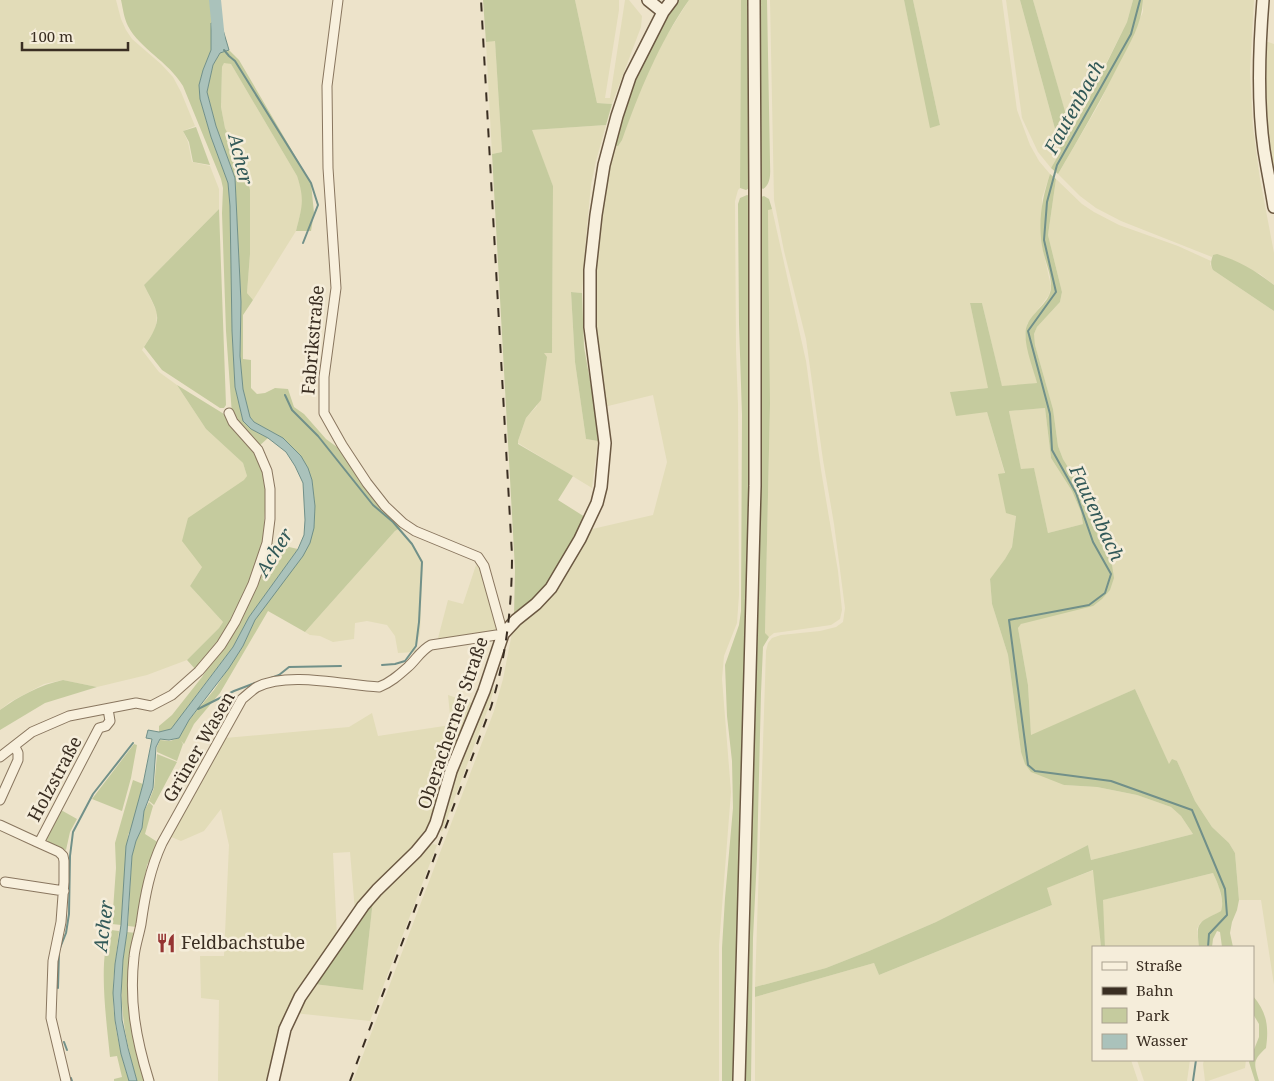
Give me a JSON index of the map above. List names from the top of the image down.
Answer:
{
  "streets": {
    "street": [
      "Fabrikstraße",
      "Oberacherner Straße",
      "Grüner Wasen",
      "Holzstraße"
    ]
  },
  "crossings": [
    ["Fabrikstraße", "Oberacherner Straße"],
    ["Fabrikstraße", "Grüner Wasen"],
    ["Oberacherner Straße", "Grüner Wasen"]
  ],
  "water": ["Fautenbach", "Acher"],
  "places": {
    "restaurant": ["Feldbachstube"]
  },
  "legend": [
    "Straße",
    "Bahn",
    "Park",
    "Wasser"
  ],
  "scale_bar": "100 m"
}
